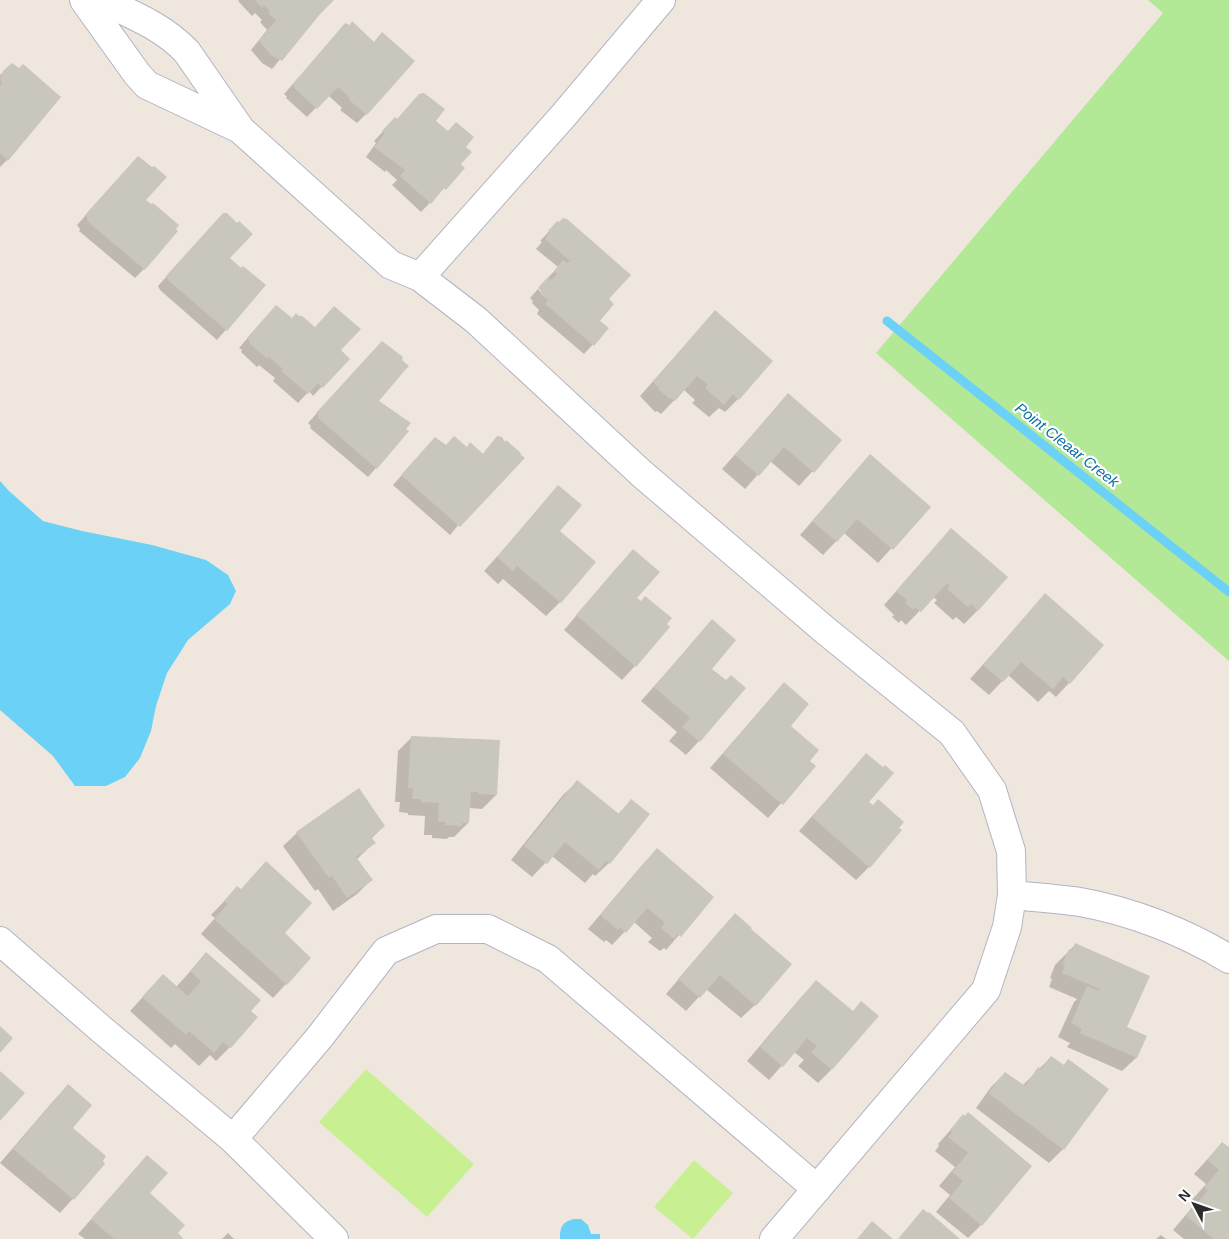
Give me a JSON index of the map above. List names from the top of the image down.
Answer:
{
  "water": ["Point Cleaar Creek"],
  "north": "top left"
}
